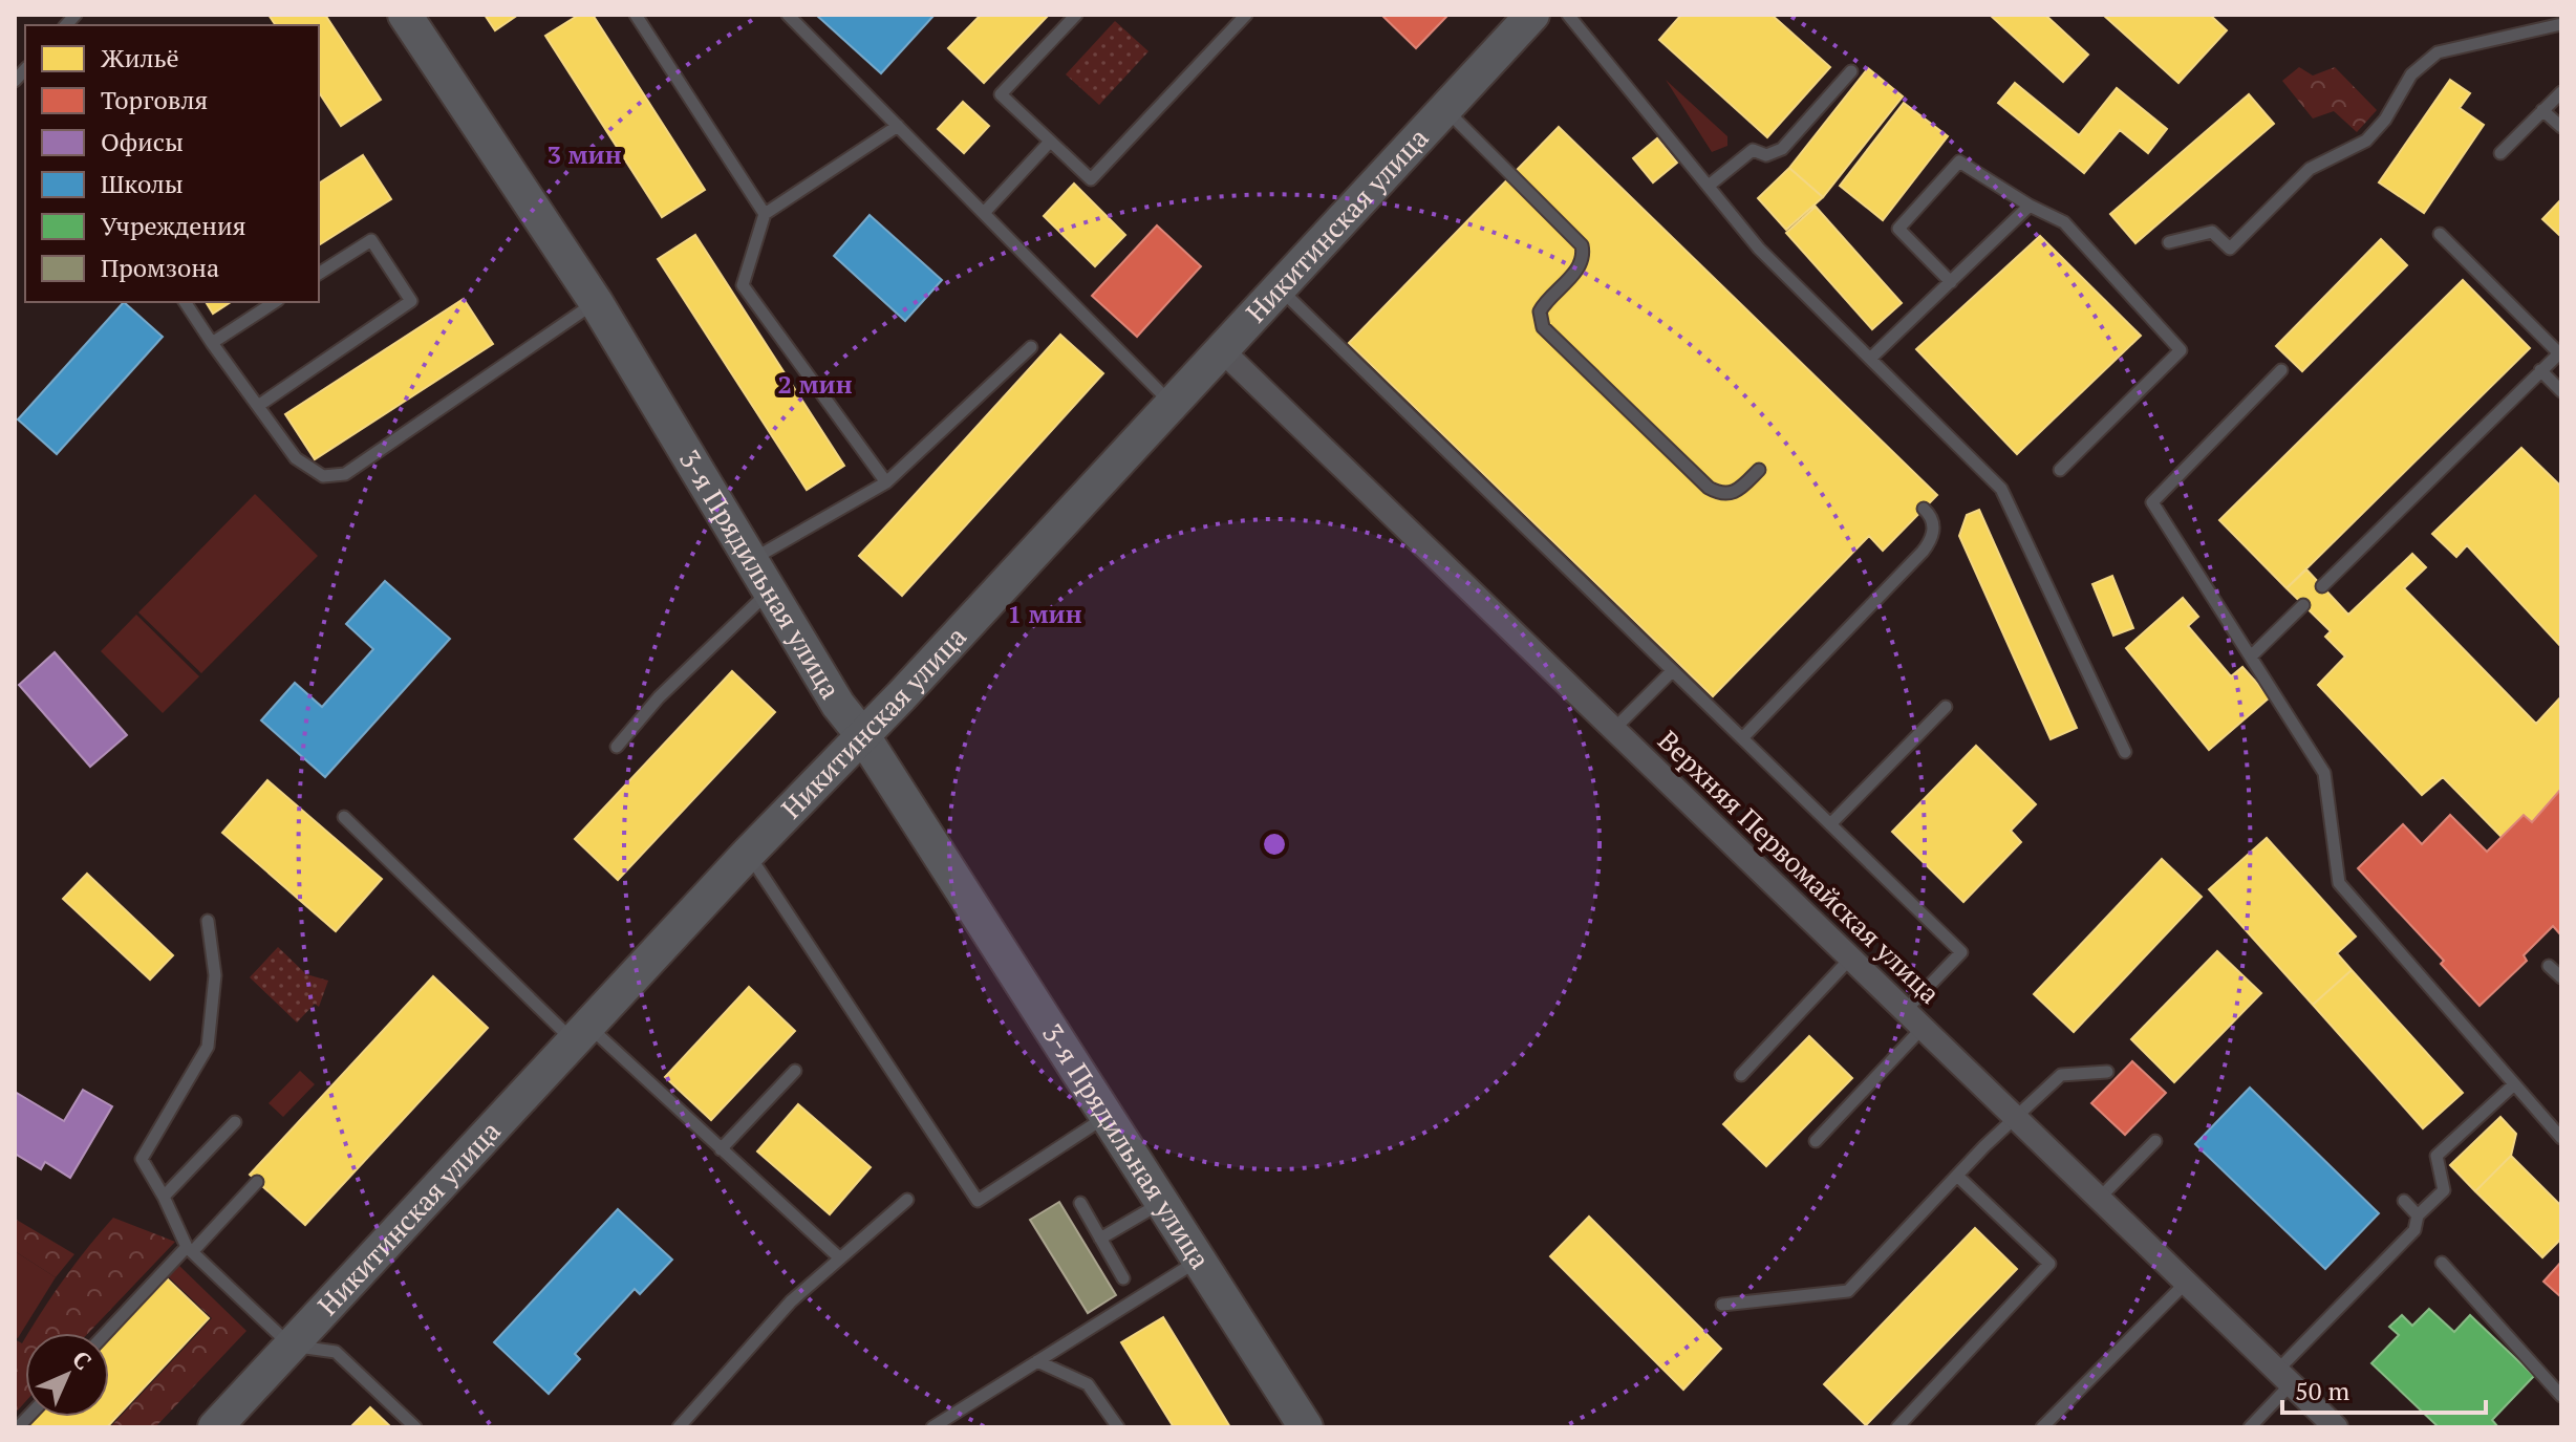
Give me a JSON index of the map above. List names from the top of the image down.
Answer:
{
  "streets": {
    "street": ["Никитинская улица", "3-я Прядильная улица", "Верхняя Первомайская улица"]
  },
  "crossings": [
    ["Никитинская улица", "3-я Прядильная улица"],
    ["Никитинская улица", "Верхняя Первомайская улица"]
  ],
  "legend": [
    "Жильё",
    "Торговля",
    "Офисы",
    "Школы",
    "Учреждения",
    "Промзона"
  ],
  "scale_bar": "50 m",
  "north": "top right",
  "rings": ["3 мин", "2 мин", "1 мин"]
}
